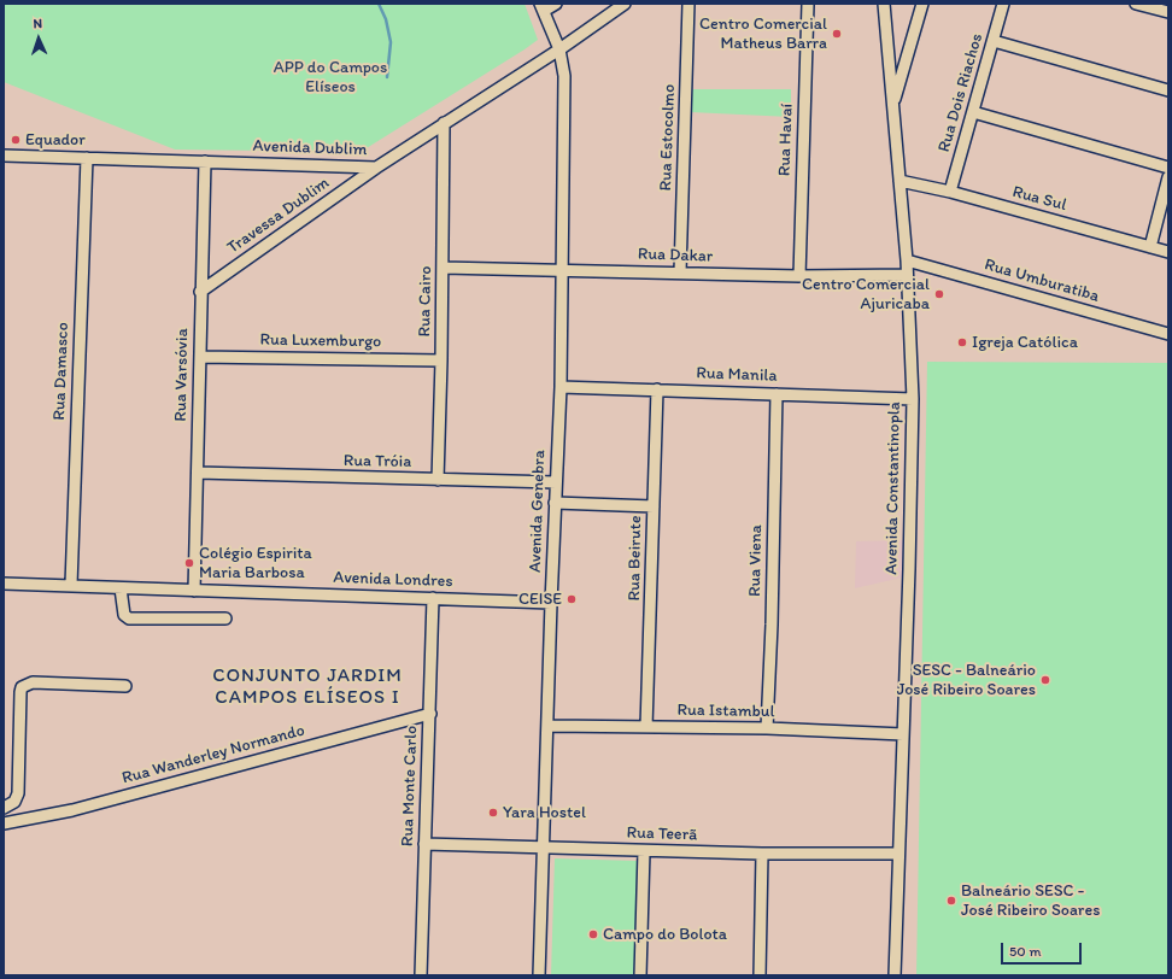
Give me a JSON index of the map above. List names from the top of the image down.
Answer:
{
  "streets": {
    "street": [
      "Rua Dois Riachos",
      "Rua Estocolmo",
      "Rua Havaí",
      "Avenida Dublim",
      "Rua Sul",
      "Travessa Dublim",
      "Rua Dakar",
      "Rua Umburatiba",
      "Rua Cairo",
      "Rua Luxemburgo",
      "Rua Damasco",
      "Rua Varsóvia",
      "Rua Manila",
      "Rua Tróia",
      "Avenida Constantinopla",
      "Avenida Genebra",
      "Rua Beirute",
      "Rua Viena",
      "Avenida Londres",
      "Rua Istambul",
      "Rua Wanderley Normando",
      "Rua Monte Carlo",
      "Rua Teerã"
    ]
  },
  "crossings": [
    ["Rua Dois Riachos", "Rua Sul"],
    ["Rua Estocolmo", "Rua Dakar"],
    ["Rua Havaí", "Rua Dakar"],
    ["Avenida Dublim", "Travessa Dublim"],
    ["Avenida Dublim", "Rua Cairo"],
    ["Avenida Dublim", "Rua Damasco"],
    ["Avenida Dublim", "Rua Varsóvia"],
    ["Avenida Dublim", "Avenida Genebra"],
    ["Rua Sul", "Avenida Constantinopla"],
    ["Travessa Dublim", "Rua Varsóvia"],
    ["Rua Dakar", "Rua Cairo"],
    ["Rua Dakar", "Avenida Constantinopla"],
    ["Rua Dakar", "Avenida Genebra"],
    ["Rua Umburatiba", "Avenida Constantinopla"],
    ["Rua Cairo", "Rua Luxemburgo"],
    ["Rua Cairo", "Rua Tróia"],
    ["Rua Luxemburgo", "Rua Varsóvia"],
    ["Rua Damasco", "Avenida Londres"],
    ["Rua Varsóvia", "Rua Tróia"],
    ["Rua Varsóvia", "Avenida Londres"],
    ["Rua Manila", "Avenida Constantinopla"],
    ["Rua Manila", "Avenida Genebra"],
    ["Rua Manila", "Rua Beirute"],
    ["Rua Manila", "Rua Viena"],
    ["Rua Tróia", "Avenida Genebra"],
    ["Avenida Constantinopla", "Rua Istambul"],
    ["Avenida Constantinopla", "Rua Teerã"],
    ["Avenida Genebra", "Avenida Londres"],
    ["Avenida Genebra", "Rua Istambul"],
    ["Avenida Genebra", "Rua Teerã"],
    ["Rua Beirute", "Rua Istambul"],
    ["Rua Viena", "Rua Istambul"],
    ["Avenida Londres", "Rua Monte Carlo"],
    ["Rua Wanderley Normando", "Rua Monte Carlo"],
    ["Rua Monte Carlo", "Rua Teerã"]
  ],
  "districts": ["CONJUNTO JARDIM CAMPOS ELÍSEOS I"],
  "parks": ["APP do Campos Elíseos"],
  "places": [
    "Centro Comercial Matheus Barra",
    "Equador",
    "Centro Comercial Ajuricaba",
    "Igreja Católica",
    "Colégio Espirita Maria Barbosa",
    "CEISE",
    "SESC - Balneário José Ribeiro Soares",
    "Yara Hostel",
    "Balneário SESC - José Ribeiro Soares",
    "Campo do Bolota"
  ],
  "scale_bar": "50 m",
  "north": "top"
}
